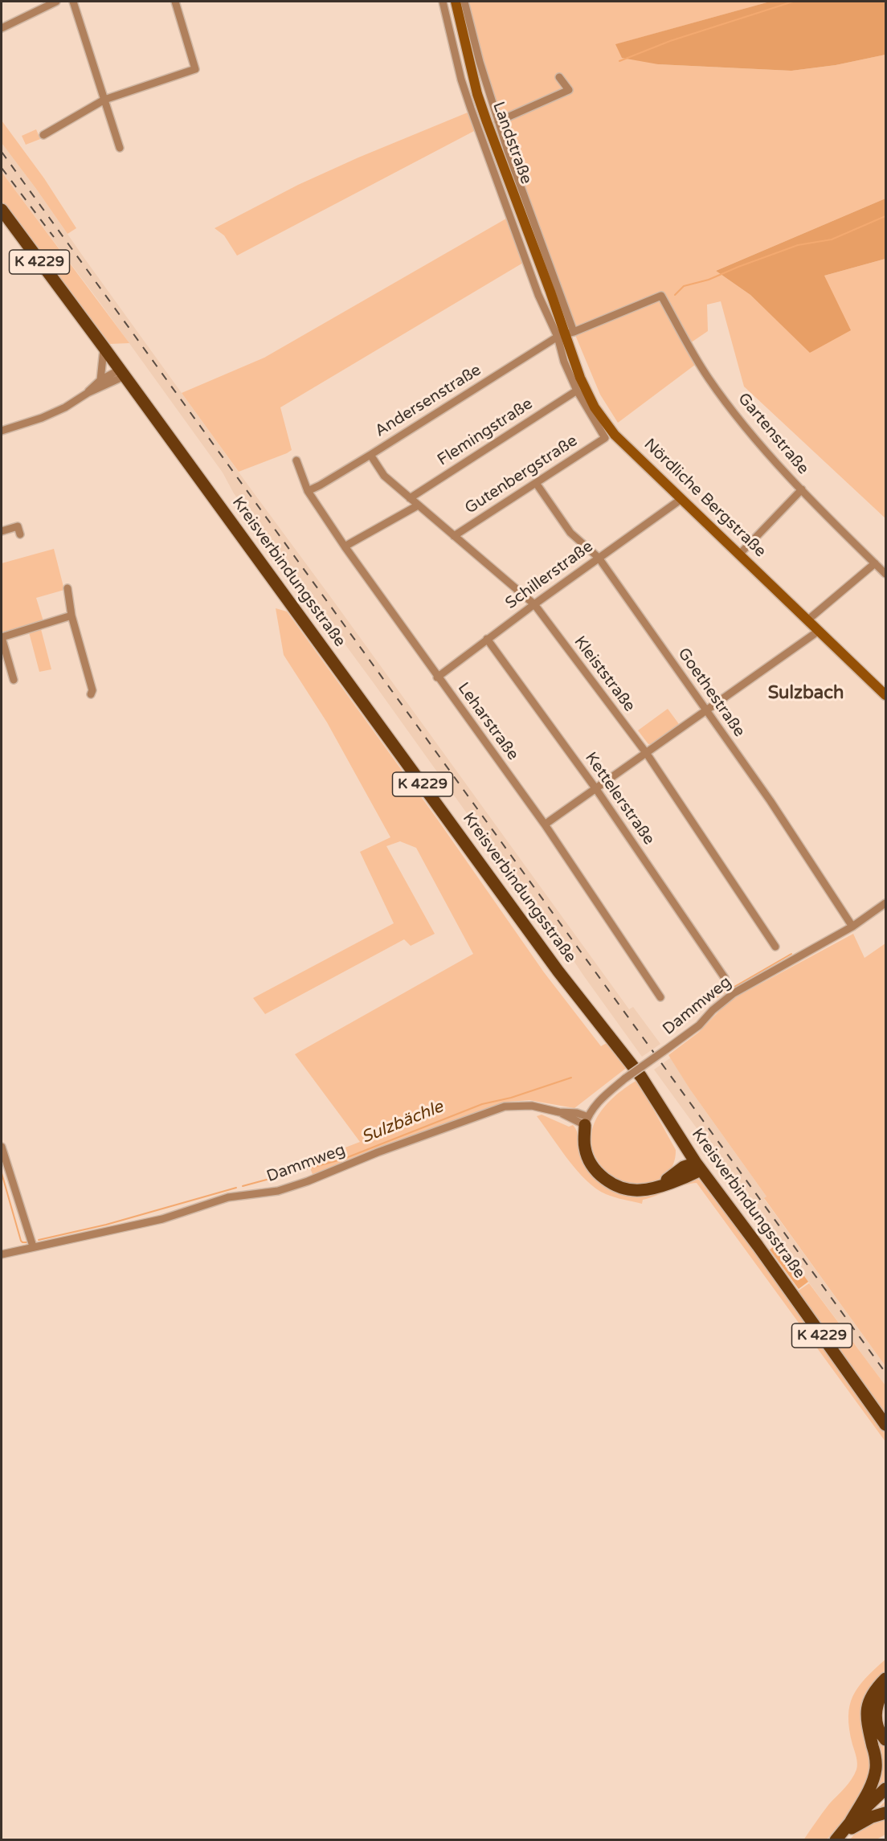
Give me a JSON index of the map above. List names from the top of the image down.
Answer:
{
  "streets": {
    "main road": [
      "Landstraße",
      "K 4229",
      "Nördliche Bergstraße",
      "Kreisverbindungsstraße"
    ],
    "street": [
      "Andersenstraße",
      "Flemingstraße",
      "Gartenstraße",
      "Gutenbergstraße",
      "Schillerstraße",
      "Kleiststraße",
      "Goethestraße",
      "Leharstraße",
      "Kettelerstraße",
      "Dammweg"
    ]
  },
  "crossings": [
    ["Landstraße", "Nördliche Bergstraße"],
    ["Andersenstraße", "Gartenstraße"],
    ["Andersenstraße", "Nördliche Bergstraße"],
    ["Andersenstraße", "Kleiststraße"],
    ["Andersenstraße", "Leharstraße"],
    ["Flemingstraße", "Gutenbergstraße"],
    ["Flemingstraße", "Kleiststraße"],
    ["Gutenbergstraße", "Kleiststraße"],
    ["Gutenbergstraße", "Goethestraße"],
    ["Nördliche Bergstraße", "Schillerstraße"],
    ["Schillerstraße", "Kleiststraße"],
    ["Schillerstraße", "Goethestraße"],
    ["Schillerstraße", "Leharstraße"],
    ["Schillerstraße", "Kettelerstraße"],
    ["Goethestraße", "Dammweg"]
  ],
  "districts": ["Sulzbach"],
  "water": ["Sulzbächle"]
}
